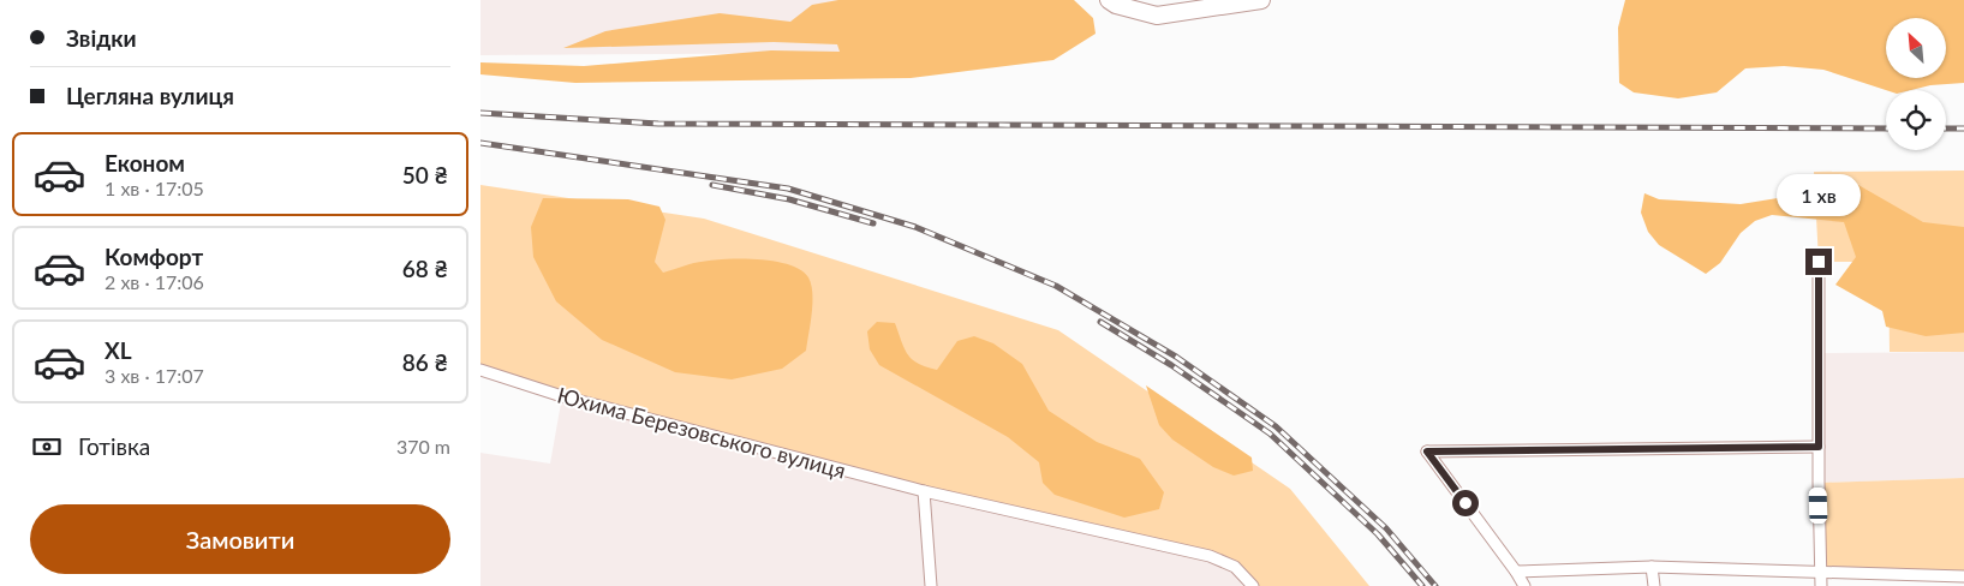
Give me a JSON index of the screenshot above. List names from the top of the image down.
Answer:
{
  "streets": {
    "street": ["Юхима Березовського вулиця"]
  },
  "north": "top left",
  "page": {
    "banner": ["Звідки", "Цегляна вулиця"],
    "list": [
      {
        "name": "Економ",
        "note": "1 хв · 17:05",
        "value": "50 ₴"
      },
      {
        "name": "Комфорт",
        "note": "2 хв · 17:06",
        "value": "68 ₴"
      },
      {
        "name": "XL",
        "note": "3 хв · 17:07",
        "value": "86 ₴"
      }
    ],
    "bubble": "1 хв",
    "pay": ["Готівка", "370 m"],
    "buttons": "Замовити"
  }
}
